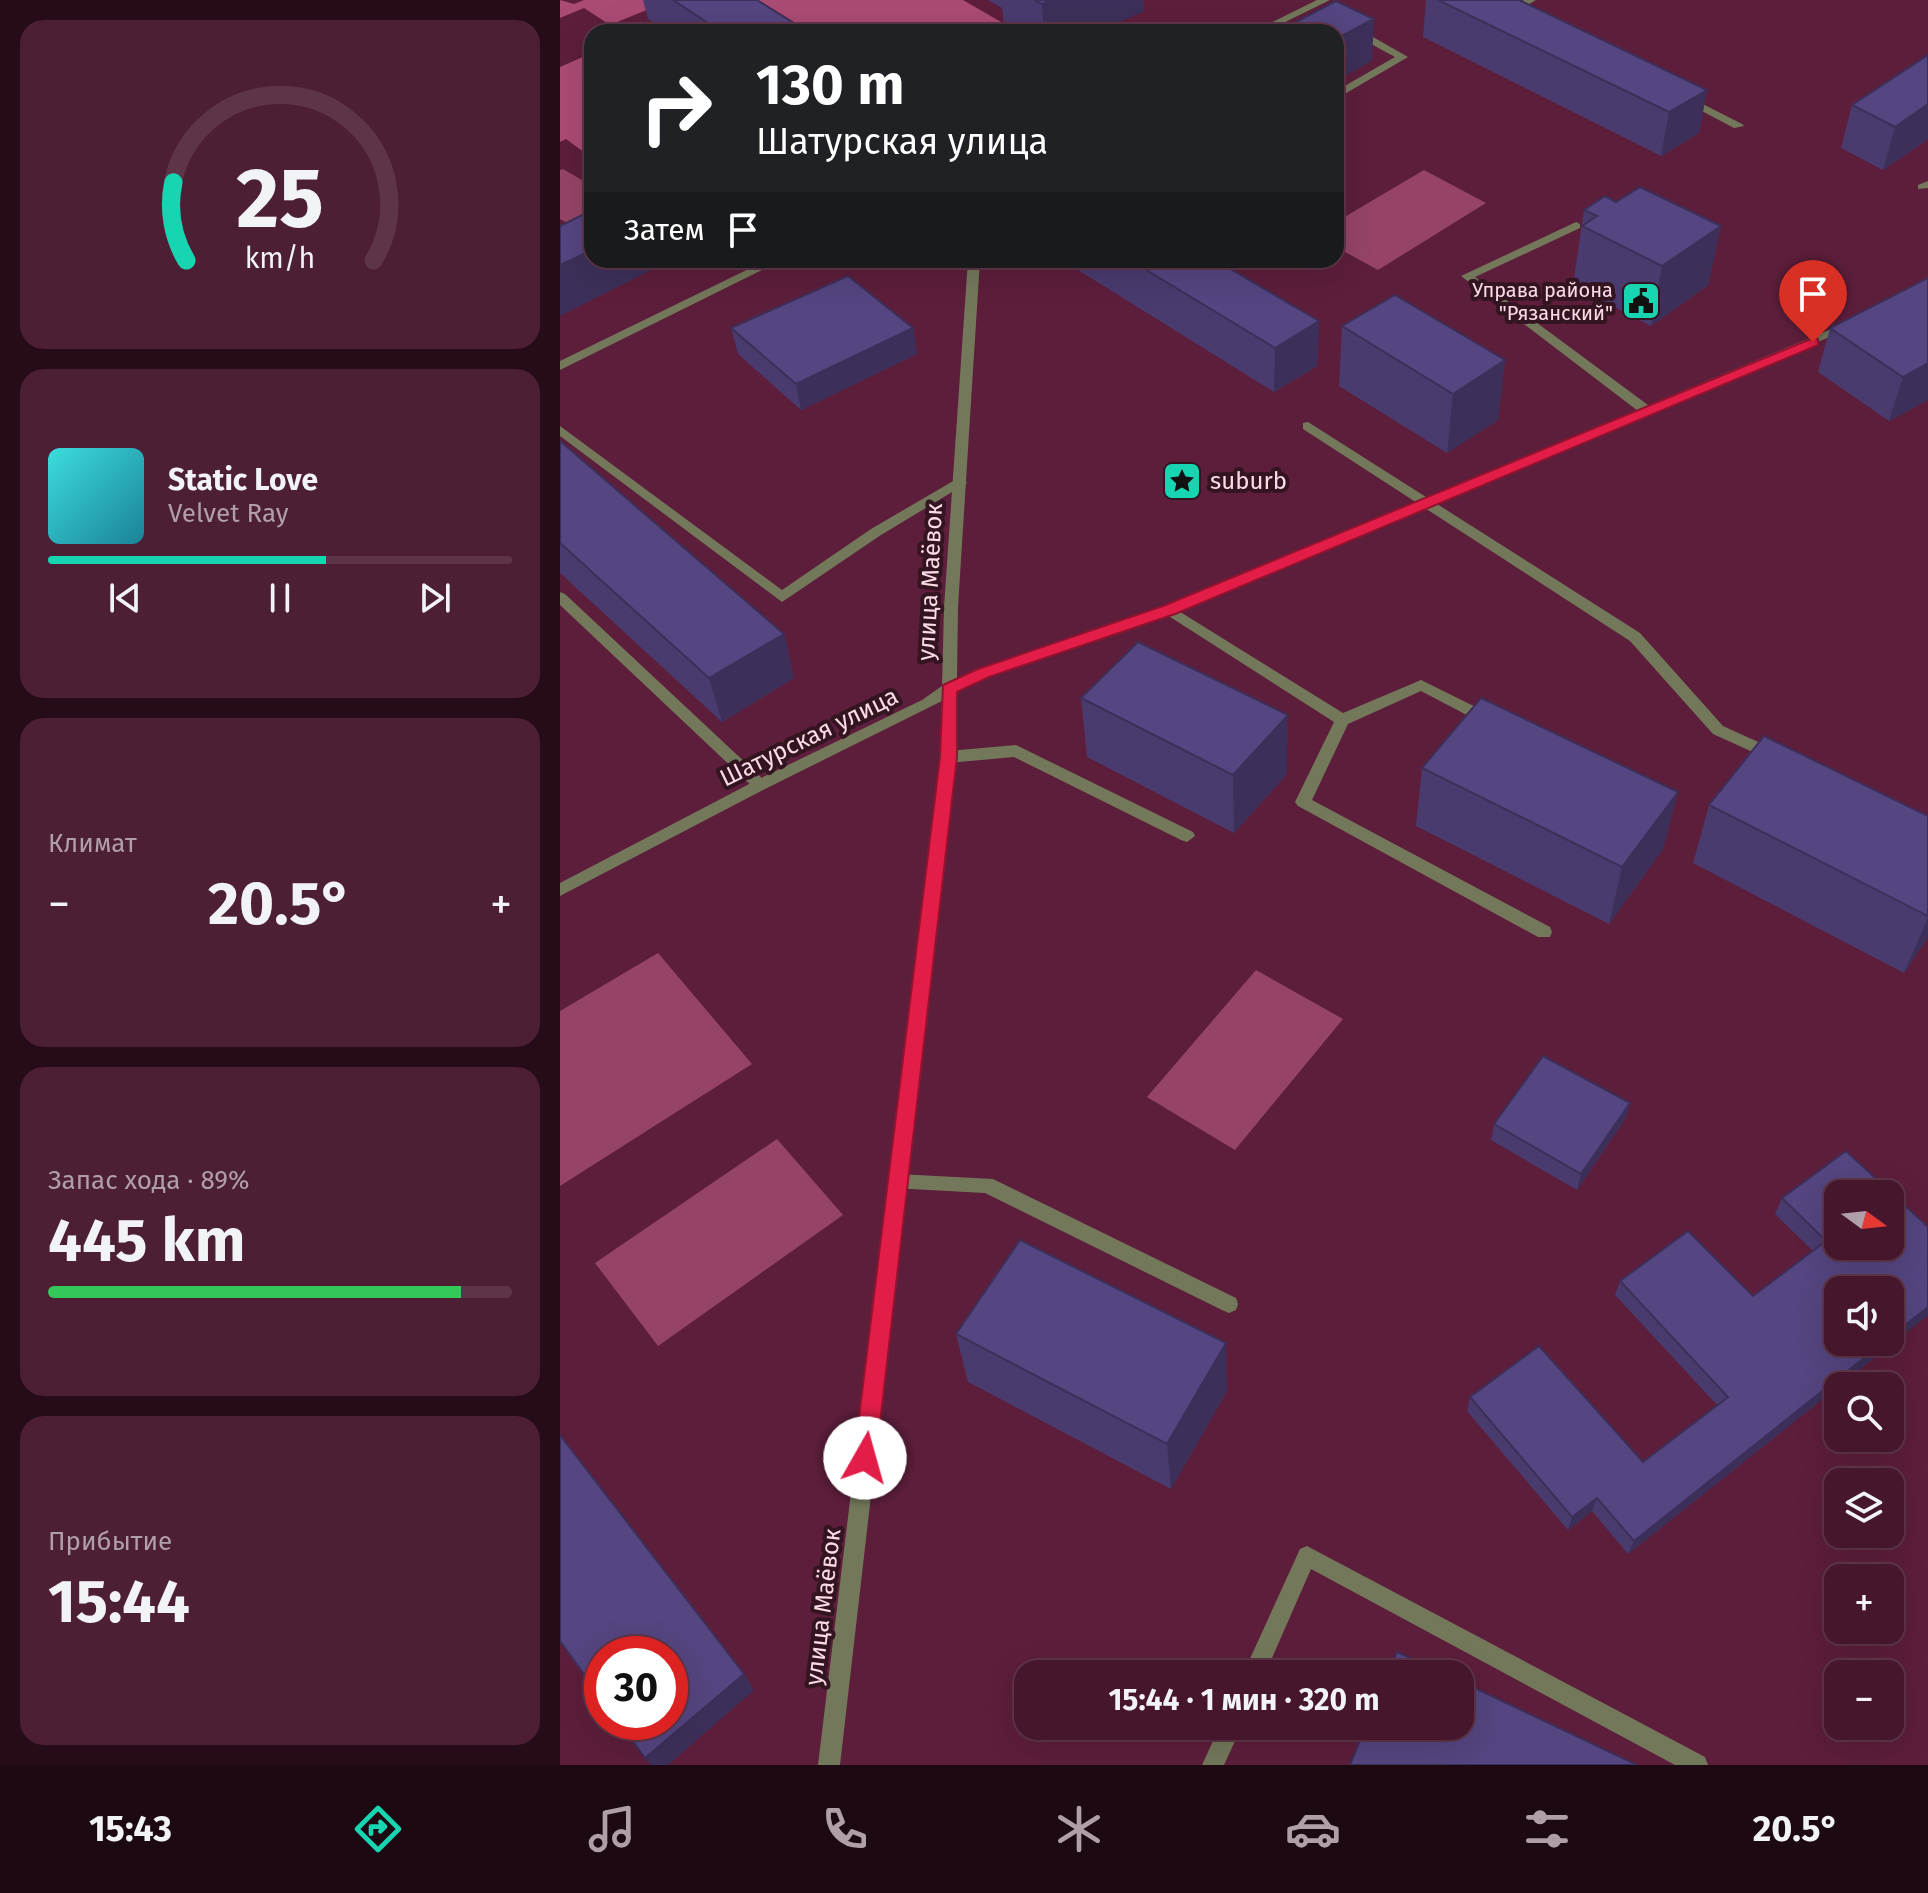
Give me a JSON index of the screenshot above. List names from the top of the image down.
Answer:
{
  "streets": {
    "street": ["улица Маёвок", "Шатурская улица"]
  },
  "crossings": [
    ["улица Маёвок", "Шатурская улица"]
  ],
  "places": {
    "public building": ["Управа района \"Рязанский\""],
    "place": ["suburb"]
  },
  "north": "right",
  "page": {
    "turn": ["130 m", "Шатурская улица"],
    "then": "Затем",
    "song": ["Static Love", "Velvet Ray"],
    "tile": [
      "Климат",
      ["Запас хода · 89%", "445 km"],
      ["Прибытие", "15:44"]
    ],
    "heat": ["−", "20.5°", "+"],
    "map_buttons": ["+", "−"],
    "limit": "30",
    "trip": "15:44 · 1 мин · 320 m",
    "tabs": ["15:43", "20.5°"],
    "gauge": ["25", "km/h"]
  }
}
